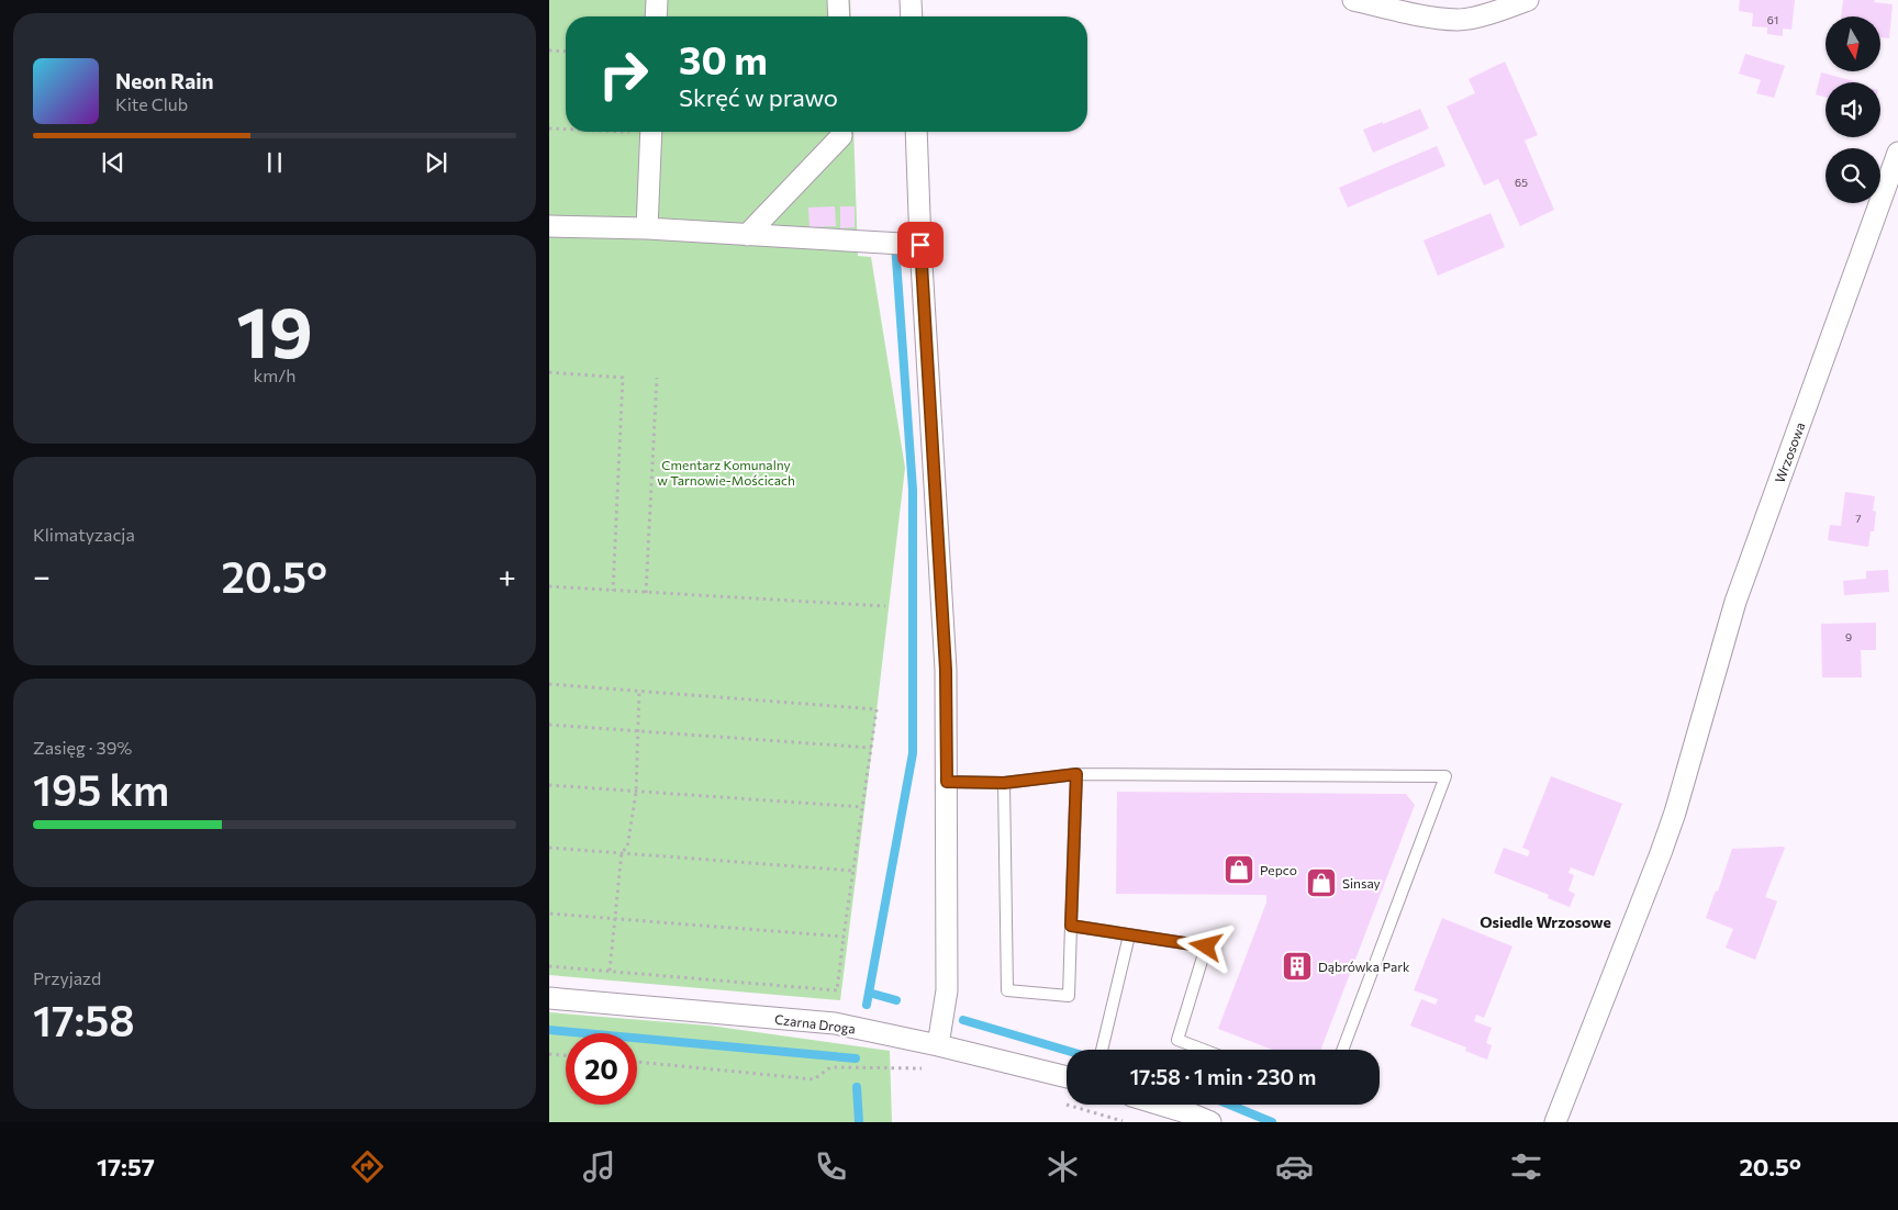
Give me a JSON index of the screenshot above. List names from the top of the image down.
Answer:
{
  "streets": {
    "street": ["Wrzosowa", "Czarna Droga"]
  },
  "districts": ["Osiedle Wrzosowe"],
  "parks": ["Cmentarz Komunalny w Tarnowie-Mościcach"],
  "places": {
    "shop": ["Pepco", "Sinsay"],
    "building": ["Dąbrówka Park"]
  },
  "house_numbers": [
    "61",
    "65",
    "7",
    "9"
  ],
  "north": "bottom",
  "page": {
    "turn": ["30 m", "Skręć w prawo"],
    "song": ["Neon Rain", "Kite Club"],
    "tile": [
      ["19", "km/h"],
      "Klimatyzacja",
      ["Zasięg · 39%", "195 km"],
      ["Przyjazd", "17:58"]
    ],
    "heat": ["−", "20.5°", "+"],
    "limit": "20",
    "trip": "17:58 · 1 min · 230 m",
    "tabs": ["17:57", "20.5°"]
  }
}
